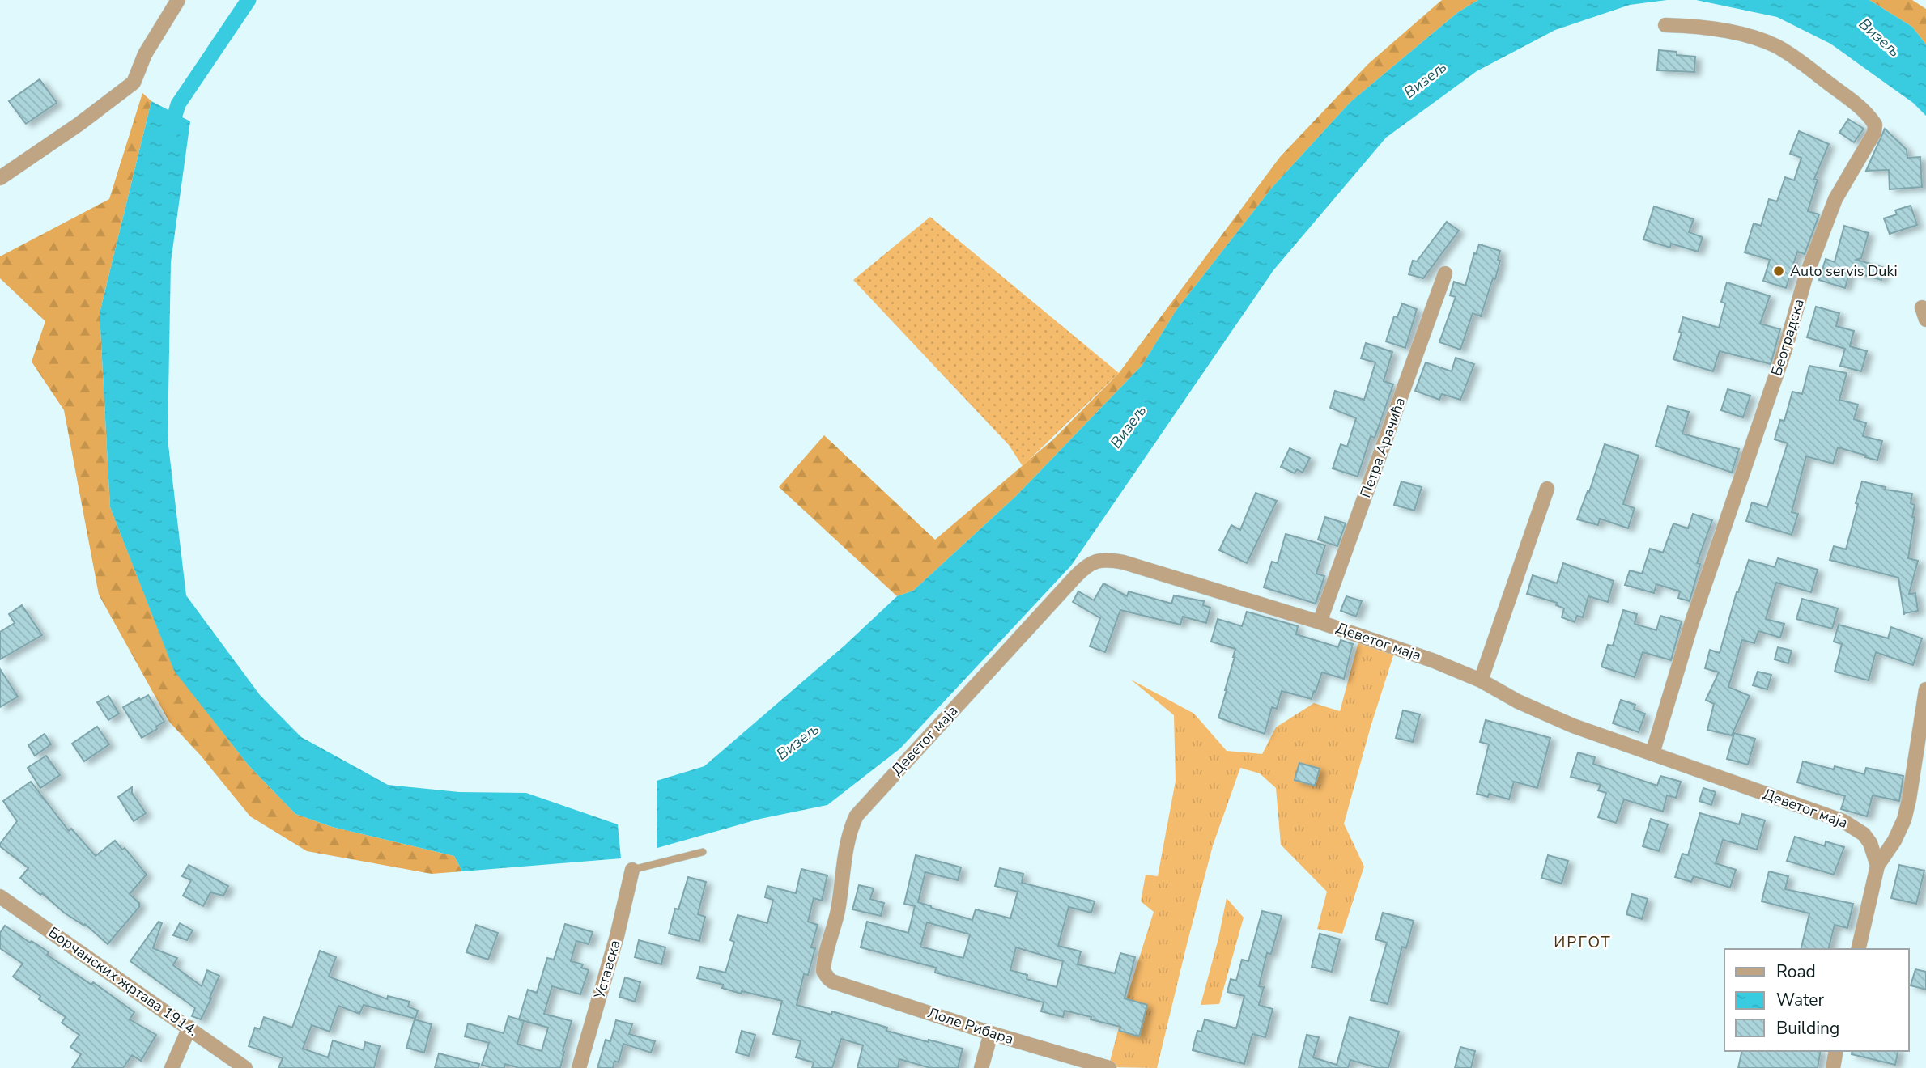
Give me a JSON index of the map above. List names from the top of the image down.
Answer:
{
  "streets": {
    "street": [
      "Београдска",
      "Петра Арачића",
      "Деветог маја",
      "Уставска",
      "Борчанских жртава 1914.",
      "Лоле Рибара"
    ]
  },
  "crossings": [
    ["Београдска", "Деветог маја"],
    ["Петра Арачића", "Деветог маја"],
    ["Деветог маја", "Лоле Рибара"]
  ],
  "districts": ["ИРГОТ"],
  "water": ["Визељ"],
  "places": ["Auto servis Duki"],
  "legend": ["Road", "Water", "Building"]
}
